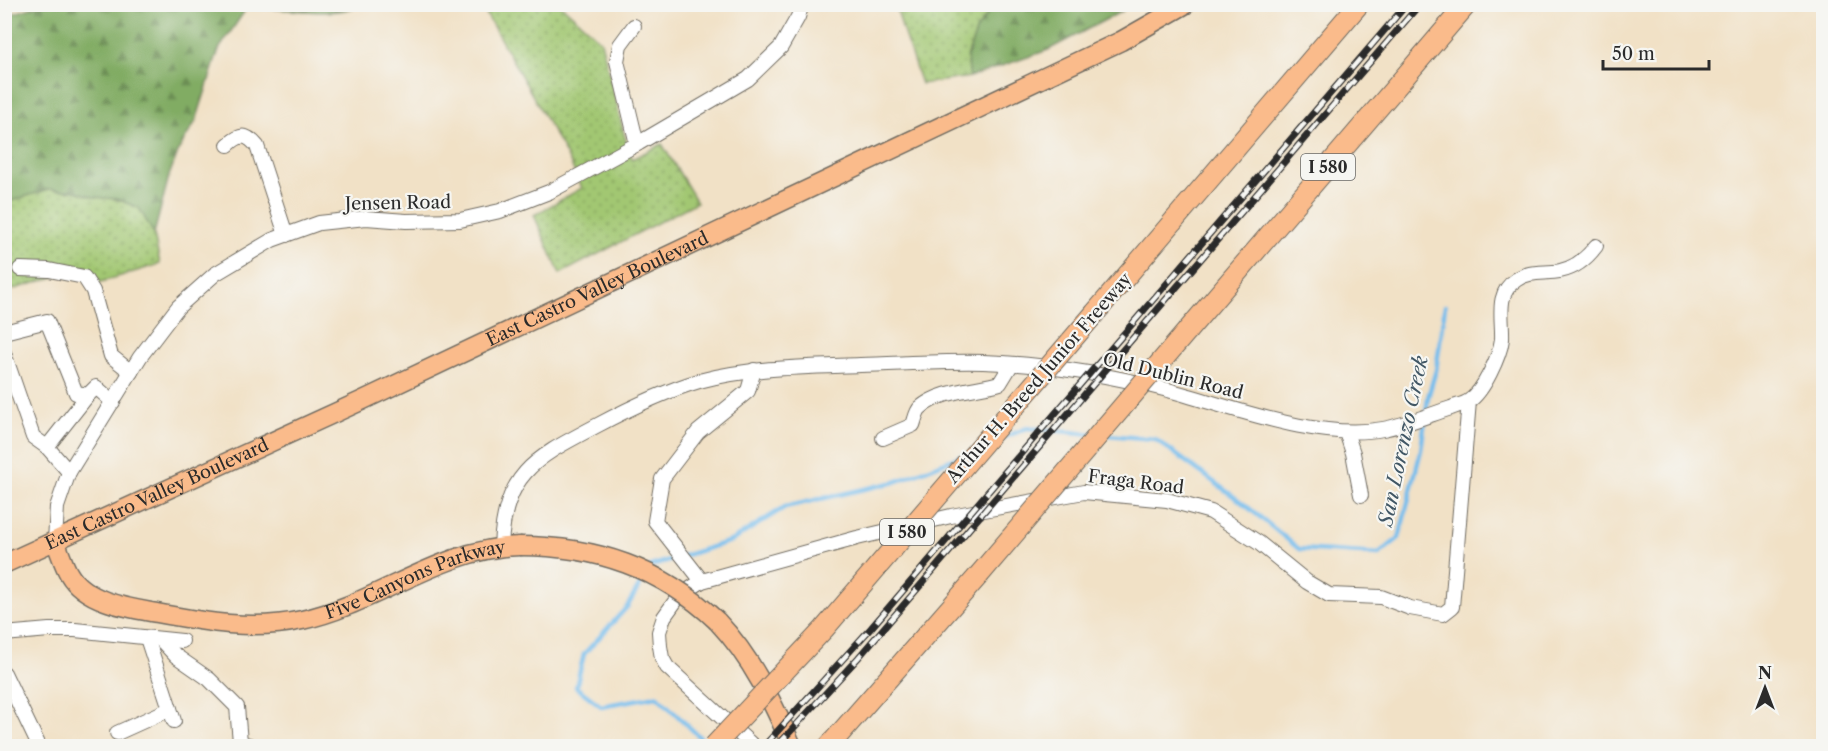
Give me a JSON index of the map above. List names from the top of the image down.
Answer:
{
  "streets": {
    "highway": ["I 580", "Arthur H. Breed Junior Freeway"],
    "main road": ["East Castro Valley Boulevard", "Five Canyons Parkway"],
    "street": ["Jensen Road", "Old Dublin Road", "Fraga Road"]
  },
  "crossings": [
    ["Jensen Road", "East Castro Valley Boulevard"],
    ["Jensen Road", "Five Canyons Parkway"],
    ["East Castro Valley Boulevard", "Five Canyons Parkway"],
    ["Old Dublin Road", "Fraga Road"],
    ["Old Dublin Road", "Five Canyons Parkway"]
  ],
  "water": ["San Lorenzo Creek"],
  "scale_bar": "50 m",
  "north": "top"
}
